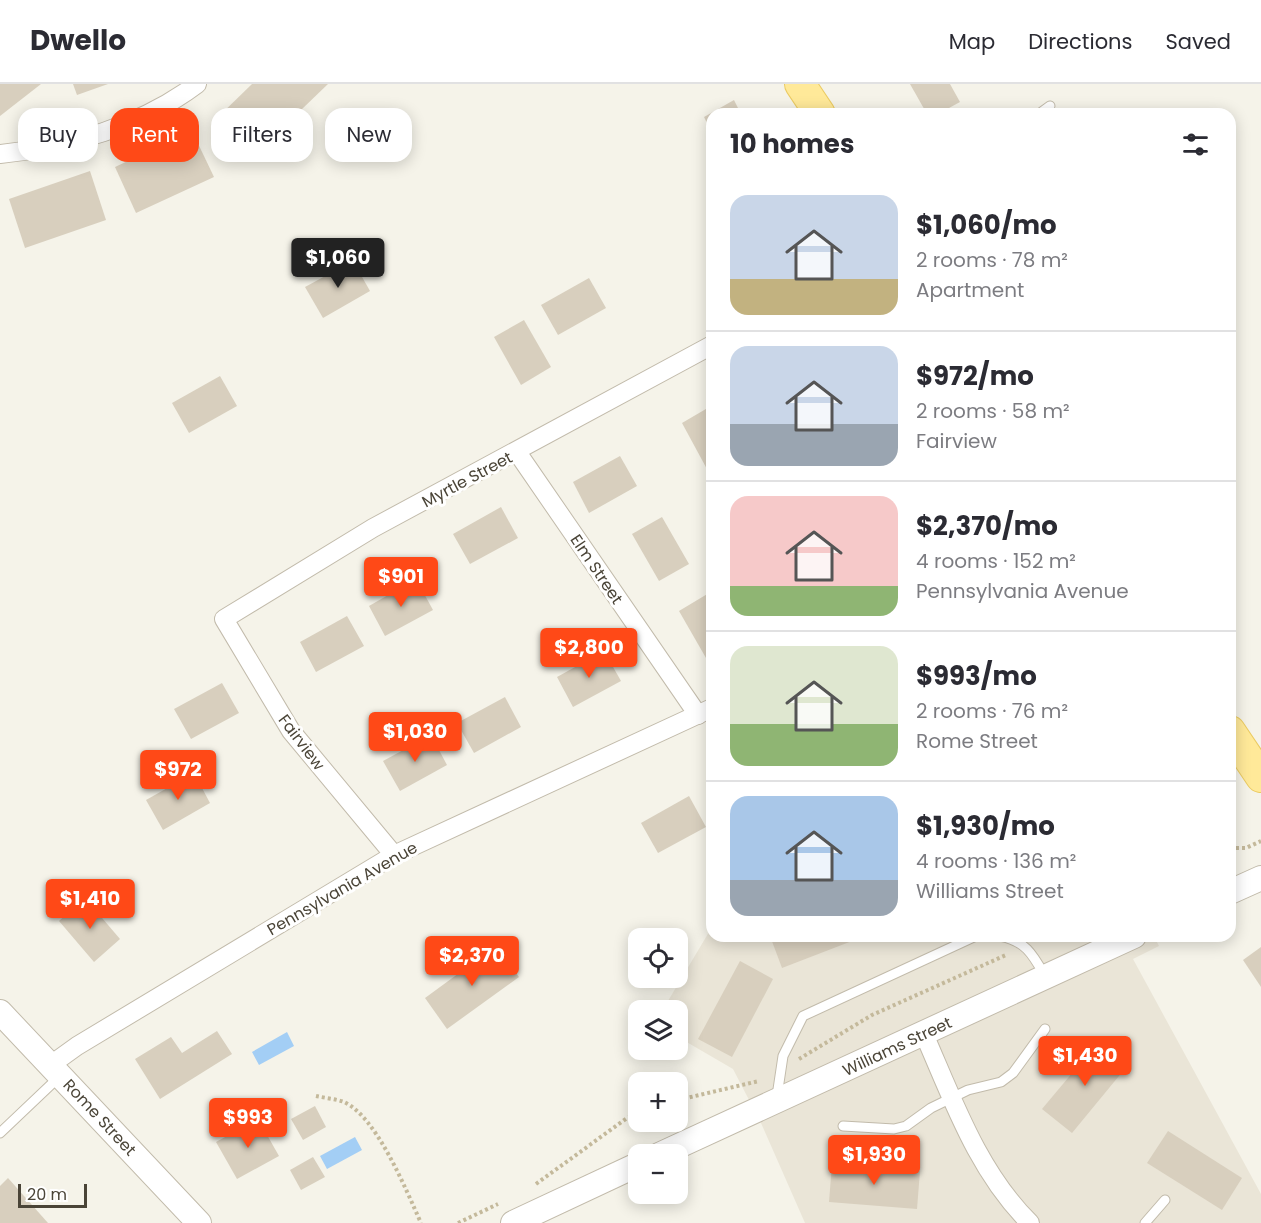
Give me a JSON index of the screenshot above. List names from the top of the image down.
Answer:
{
  "streets": {
    "street": [
      "Myrtle Street",
      "Elm Street",
      "Fairview",
      "Pennsylvania Avenue",
      "Williams Street",
      "Rome Street"
    ]
  },
  "crossings": [
    ["Myrtle Street", "Elm Street"],
    ["Myrtle Street", "Fairview"],
    ["Elm Street", "Pennsylvania Avenue"],
    ["Fairview", "Pennsylvania Avenue"],
    ["Pennsylvania Avenue", "Rome Street"]
  ],
  "scale_bar": "20 m",
  "page": {
    "header": "Dwello",
    "nav": ["Map", "Directions", "Saved"],
    "chip": [
      "Buy",
      "Rent",
      "Filters",
      "New"
    ],
    "heading": "10 homes",
    "list": [
      {
        "name": "$1,060/mo",
        "note": "2 rooms · 78 m² · Apartment"
      },
      {
        "name": "$972/mo",
        "note": "2 rooms · 58 m² · Fairview"
      },
      {
        "name": "$2,370/mo",
        "note": "4 rooms · 152 m² · Pennsylvania Avenue"
      },
      {
        "name": "$993/mo",
        "note": "2 rooms · 76 m² · Rome Street"
      },
      {
        "name": "$1,930/mo",
        "note": "4 rooms · 136 m² · Williams Street"
      }
    ],
    "price": [
      "$1,060",
      "$901",
      "$2,800",
      "$1,030",
      "$972",
      "$1,410",
      "$2,370",
      "$1,430",
      "$993",
      "$1,930"
    ],
    "map_buttons": ["+", "−"],
    "scale": "20 m"
  }
}
